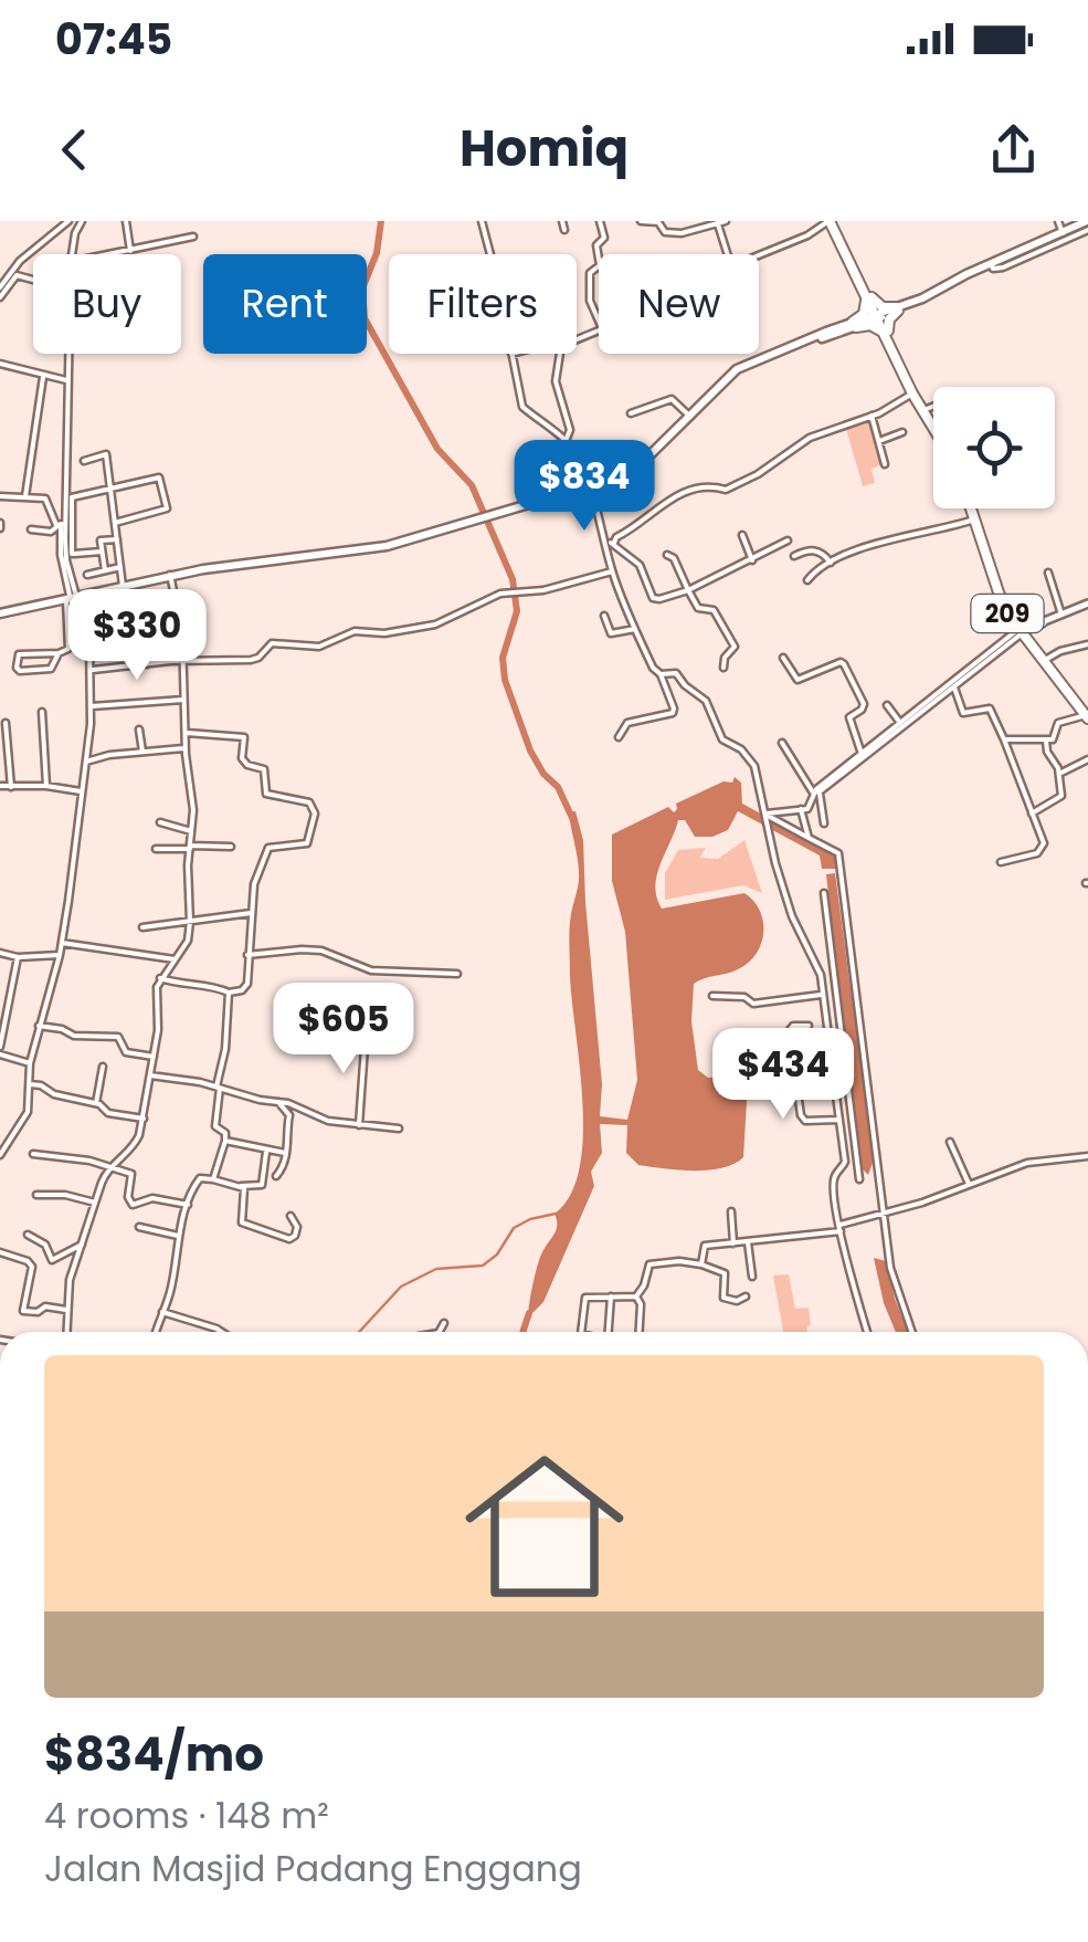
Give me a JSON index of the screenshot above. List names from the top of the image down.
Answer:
{
  "streets": {
    "main road": ["209"]
  },
  "page": {
    "status": "07:45",
    "header": "Homiq",
    "chip": [
      "Buy",
      "Rent",
      "Filters",
      "New"
    ],
    "price": [
      "$834",
      "$330",
      "$605",
      "$434"
    ],
    "list": [
      {
        "name": "$834/mo",
        "note": "4 rooms · 148 m² · Jalan Masjid Padang Enggang"
      }
    ]
  }
}
